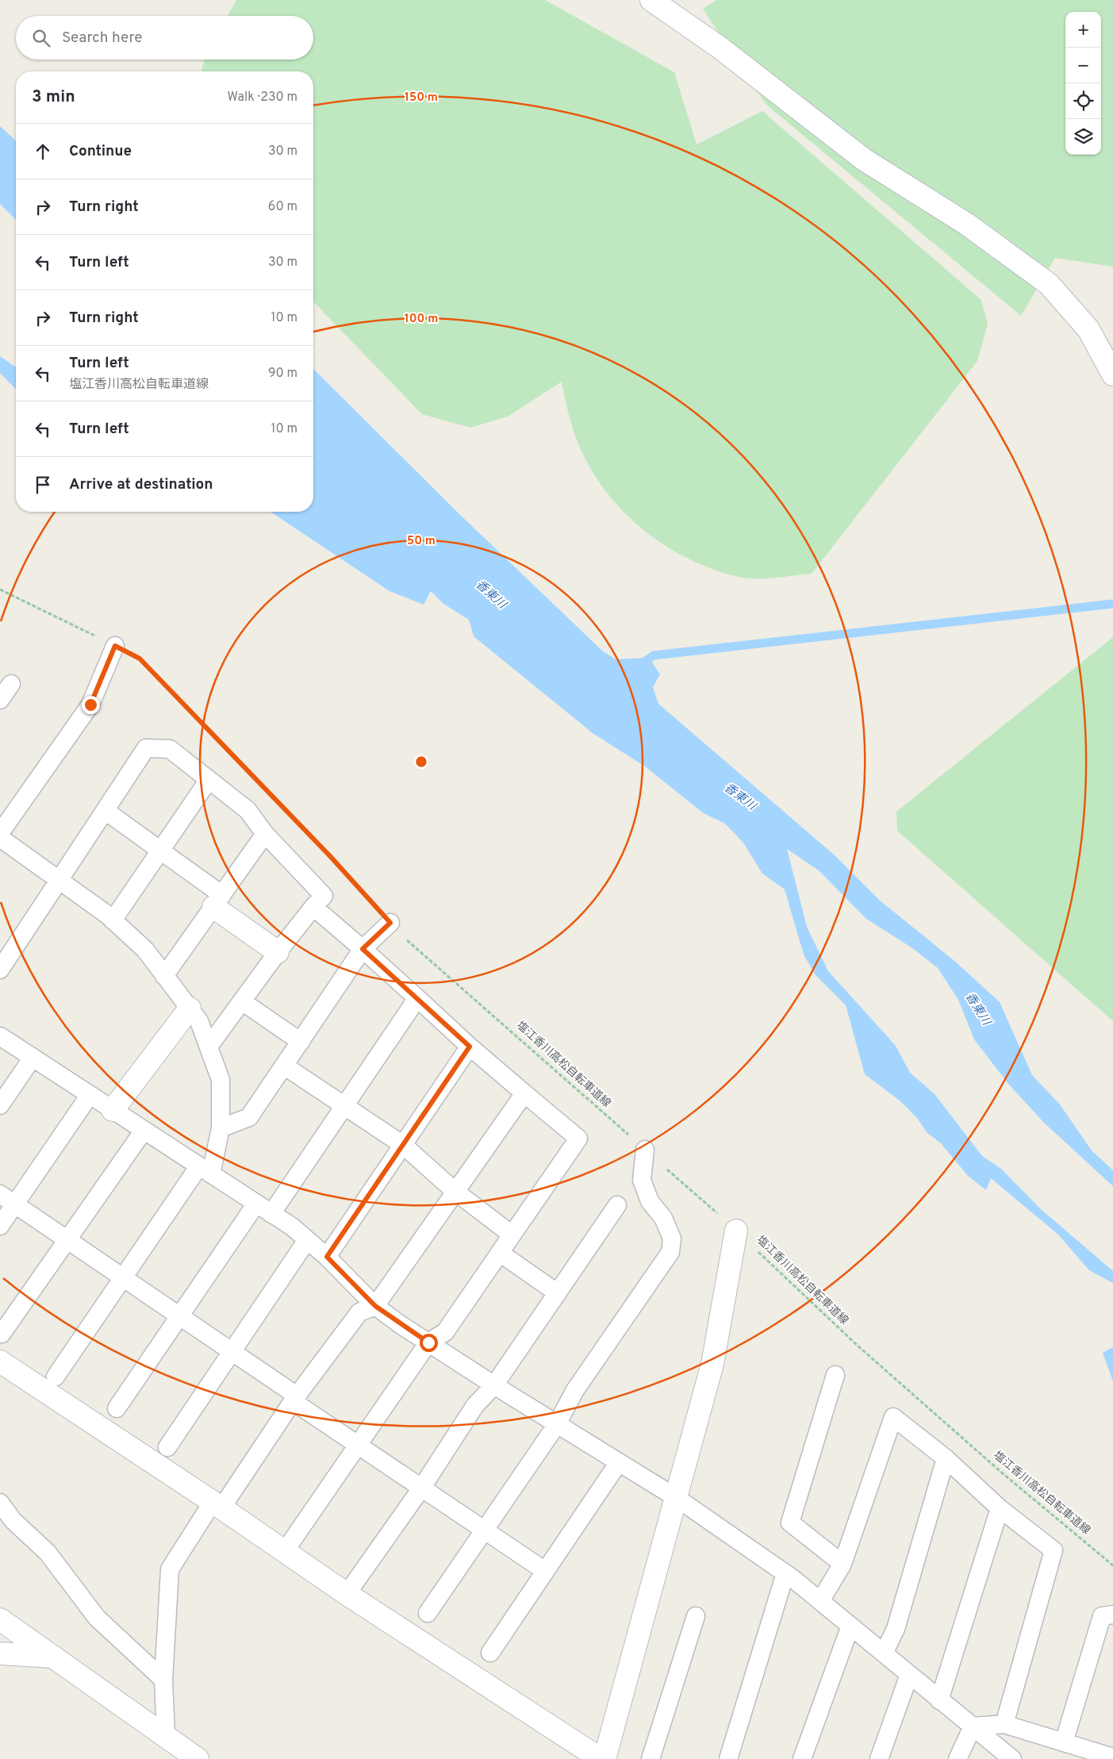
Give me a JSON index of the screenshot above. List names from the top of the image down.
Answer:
{
  "streets": {
    "path": ["塩江香川高松自転車道線"]
  },
  "water": ["香東川"],
  "page": {
    "map_buttons": ["+", "−"],
    "search": "Search here",
    "heading": ["3 min", "Walk · 230 m"],
    "list": [
      ["Continue", "30 m"],
      ["Turn right", "60 m"],
      ["Turn left", "30 m"],
      ["Turn right", "10 m"],
      ["Turn left", "塩江香川高松自転車道線", "90 m"],
      ["Turn left", "10 m"],
      "Arrive at destination"
    ]
  },
  "rings": ["150 m", "100 m", "50 m"]
}
